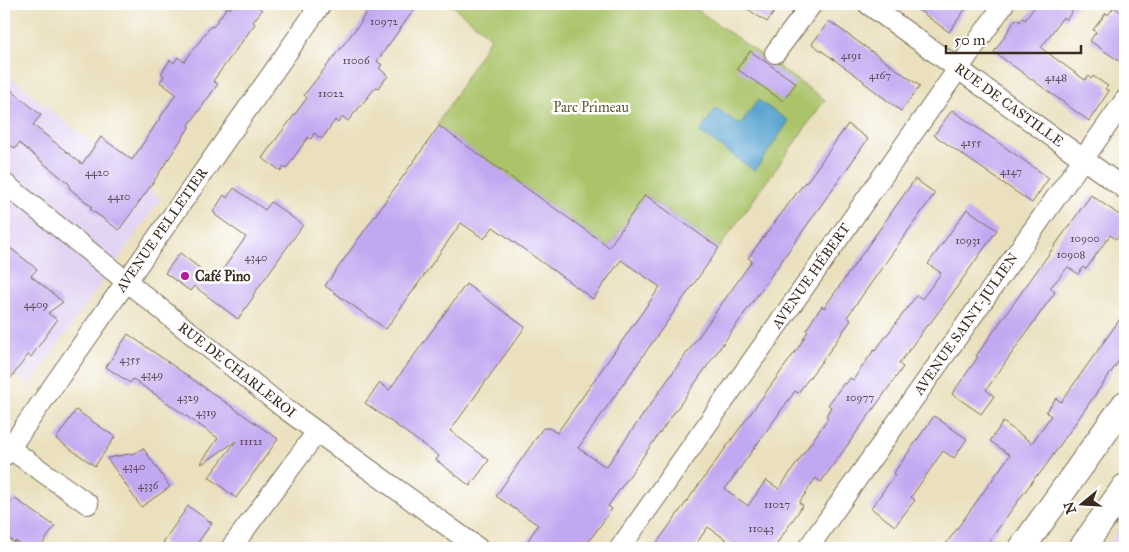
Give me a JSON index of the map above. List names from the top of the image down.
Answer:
{
  "streets": {
    "street": [
      "RUE DE CASTILLE",
      "AVENUE PELLETIER",
      "AVENUE HÉBERT",
      "AVENUE SAINT-JULIEN",
      "RUE DE CHARLEROI"
    ]
  },
  "crossings": [
    ["RUE DE CASTILLE", "AVENUE HÉBERT"],
    ["RUE DE CASTILLE", "AVENUE SAINT-JULIEN"],
    ["AVENUE PELLETIER", "RUE DE CHARLEROI"]
  ],
  "parks": ["Parc Primeau"],
  "places": ["Café Pino"],
  "house_numbers": [
    "10972",
    "4191",
    "11006",
    "4167",
    "4148",
    "11022",
    "4155",
    "4147",
    "4420",
    "4410",
    "10900",
    "10931",
    "10908",
    "4340",
    "4409",
    "4355",
    "4349",
    "4329",
    "10977",
    "4319",
    "11121",
    "4340",
    "4336",
    "11027",
    "11043"
  ],
  "scale_bar": "50 m",
  "north": "left"
}
